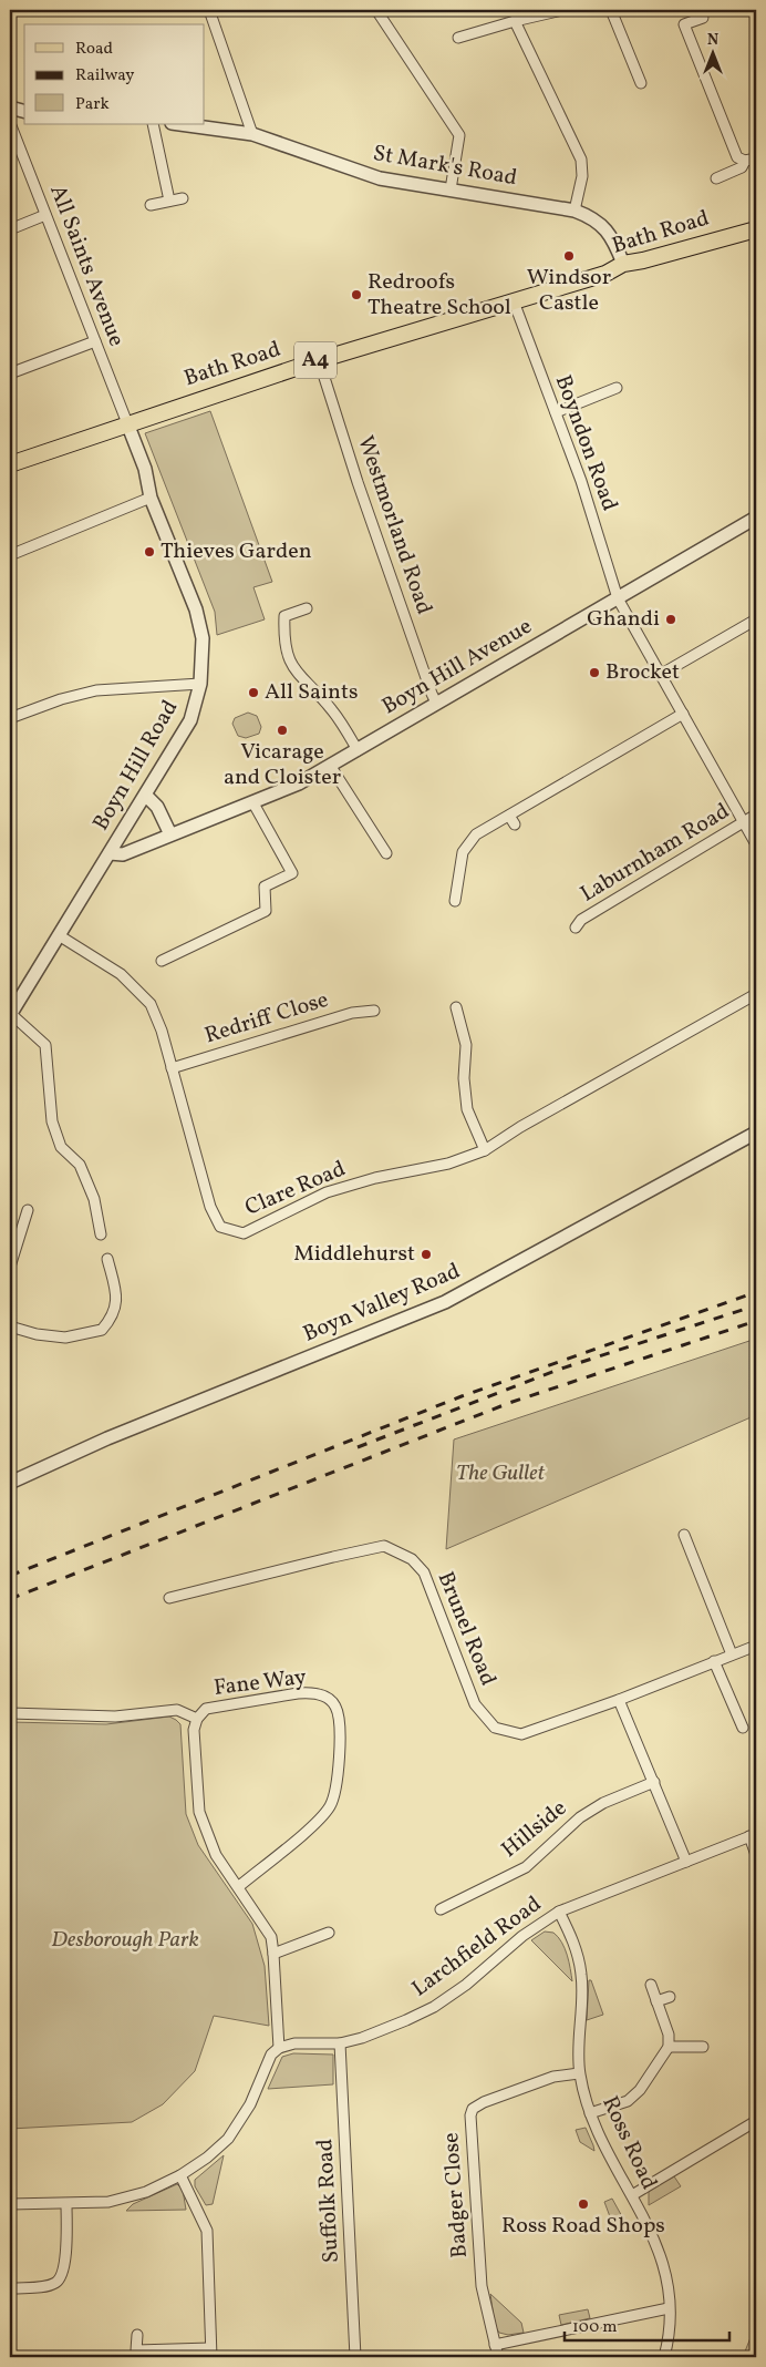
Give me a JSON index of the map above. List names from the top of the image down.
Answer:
{
  "streets": {
    "main road": ["Bath Road", "A4"],
    "street": [
      "St Mark's Road",
      "All Saints Avenue",
      "Boyndon Road",
      "Westmorland Road",
      "Boyn Hill Avenue",
      "Boyn Hill Road",
      "Laburnham Road",
      "Redriff Close",
      "Clare Road",
      "Boyn Valley Road",
      "Brunel Road",
      "Fane Way",
      "Hillside",
      "Larchfield Road",
      "Ross Road",
      "Badger Close",
      "Suffolk Road"
    ]
  },
  "crossings": [
    ["St Mark's Road", "Bath Road"],
    ["Bath Road", "All Saints Avenue"],
    ["Bath Road", "Boyndon Road"],
    ["Bath Road", "Westmorland Road"],
    ["Bath Road", "Boyn Hill Road"],
    ["All Saints Avenue", "Boyn Hill Road"],
    ["Boyndon Road", "Boyn Hill Avenue"],
    ["Boyndon Road", "Laburnham Road"],
    ["Westmorland Road", "Boyn Hill Avenue"],
    ["Boyn Hill Avenue", "Boyn Hill Road"],
    ["Boyn Hill Road", "Clare Road"],
    ["Redriff Close", "Clare Road"],
    ["Fane Way", "Larchfield Road"],
    ["Larchfield Road", "Ross Road"],
    ["Larchfield Road", "Suffolk Road"],
    ["Ross Road", "Badger Close"]
  ],
  "parks": ["The Gullet", "Desborough Park"],
  "places": [
    "Windsor Castle",
    "Redroofs Theatre School",
    "Thieves Garden",
    "Ghandi",
    "Brocket",
    "All Saints",
    "Vicarage and Cloister",
    "Middlehurst",
    "Ross Road Shops"
  ],
  "legend": ["Road", "Railway", "Park"],
  "scale_bar": "100 m",
  "north": "top"
}
